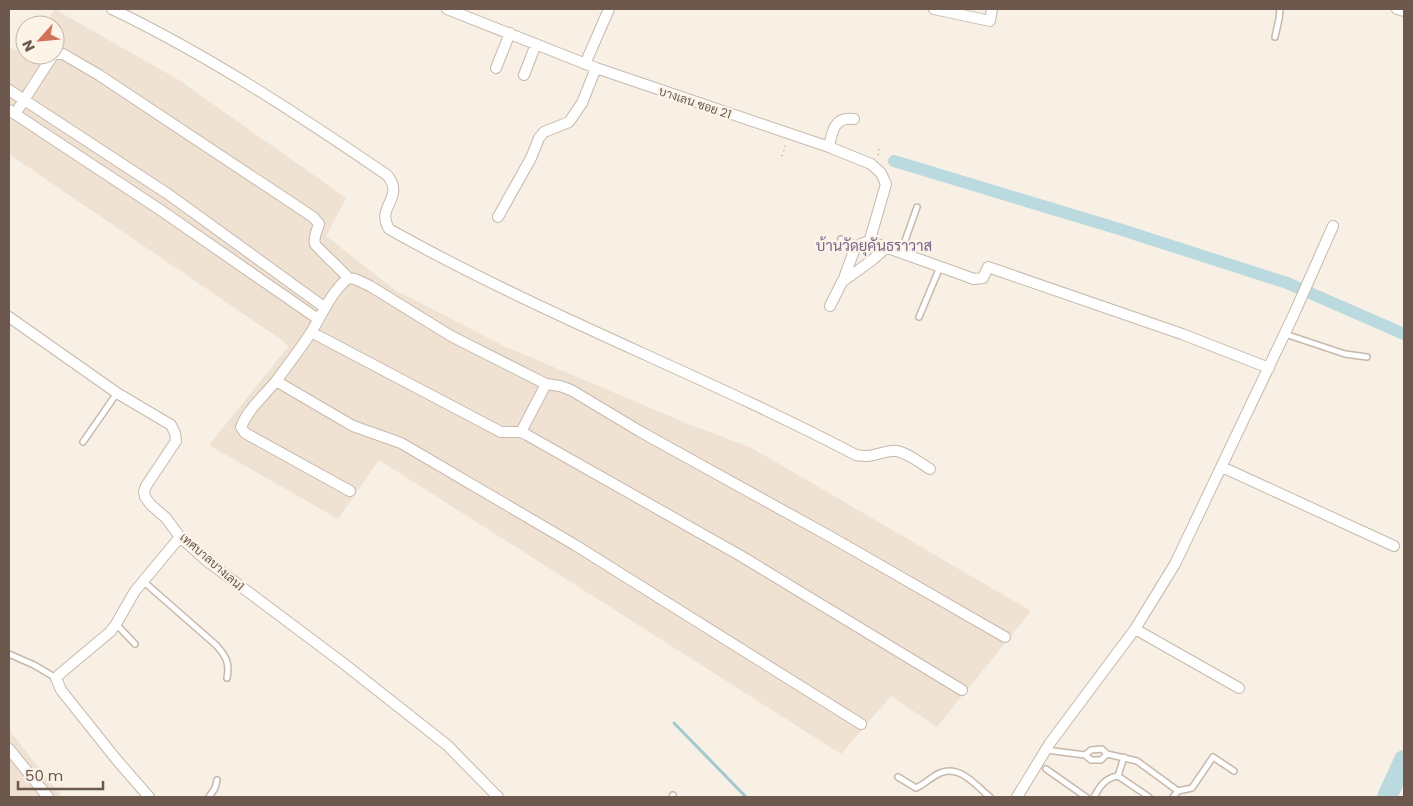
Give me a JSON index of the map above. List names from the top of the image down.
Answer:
{
  "streets": {
    "street": ["บางเลน ซอย 21", "เทศบาลบางเลน1"]
  },
  "districts": ["บ้านวัดยุคันธราวาส"],
  "scale_bar": "50 m",
  "north": "bottom left"
}
